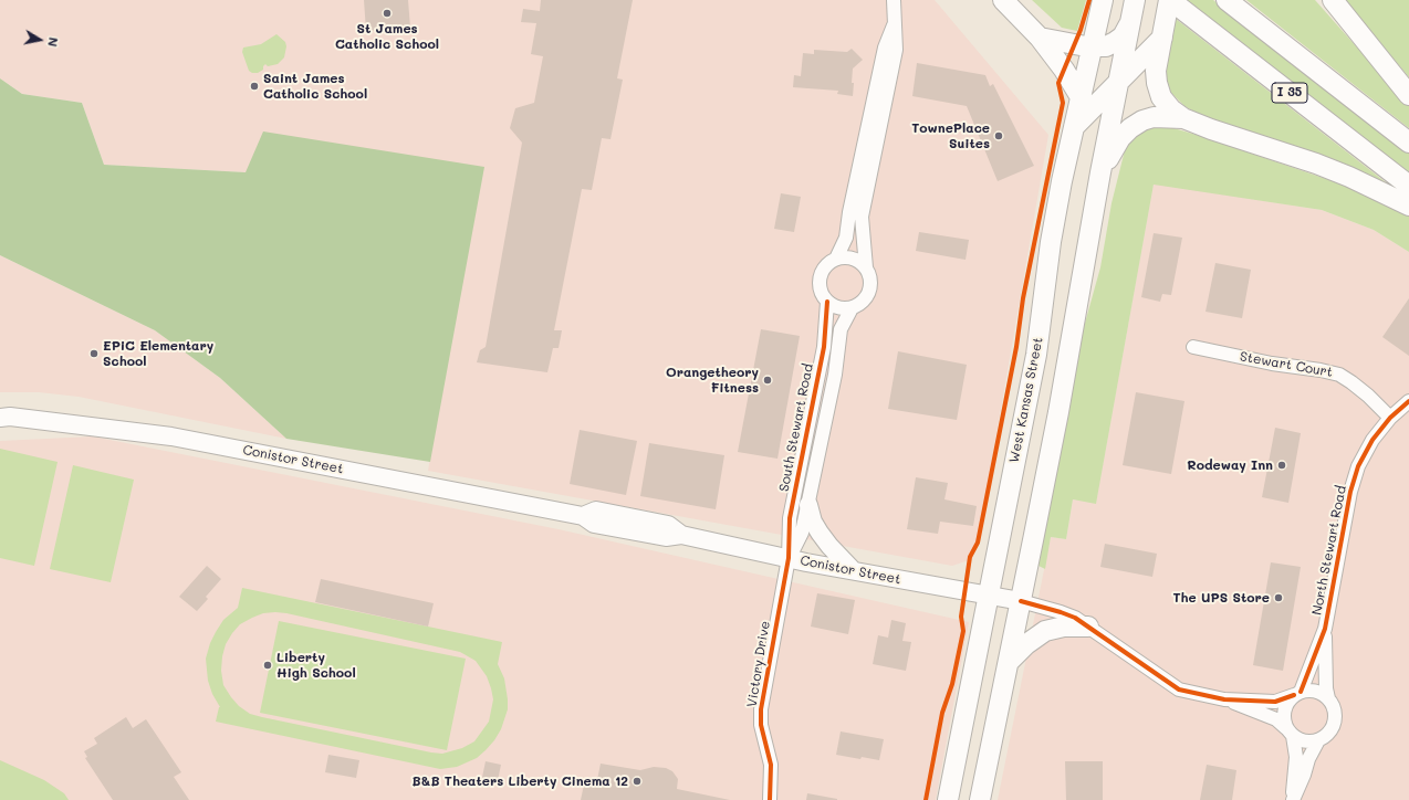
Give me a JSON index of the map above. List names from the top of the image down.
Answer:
{
  "streets": {
    "highway": ["I 35", "West Kansas Street"],
    "main road": ["Conistor Street"],
    "street": [
      "Stewart Court",
      "South Stewart Road",
      "North Stewart Road",
      "Victory Drive"
    ]
  },
  "crossings": [
    ["Stewart Court", "North Stewart Road"],
    ["West Kansas Street", "Conistor Street"],
    ["South Stewart Road", "Conistor Street"],
    ["South Stewart Road", "Victory Drive"],
    ["Conistor Street", "Victory Drive"]
  ],
  "places": [
    "St James Catholic School",
    "Saint James Catholic School",
    "TownePlace Suites",
    "EPiC Elementary School",
    "Orangetheory Fitness",
    "Rodeway Inn",
    "The UPS Store",
    "Liberty High School",
    "B&B Theaters Liberty Cinema 12"
  ],
  "north": "right"
}
